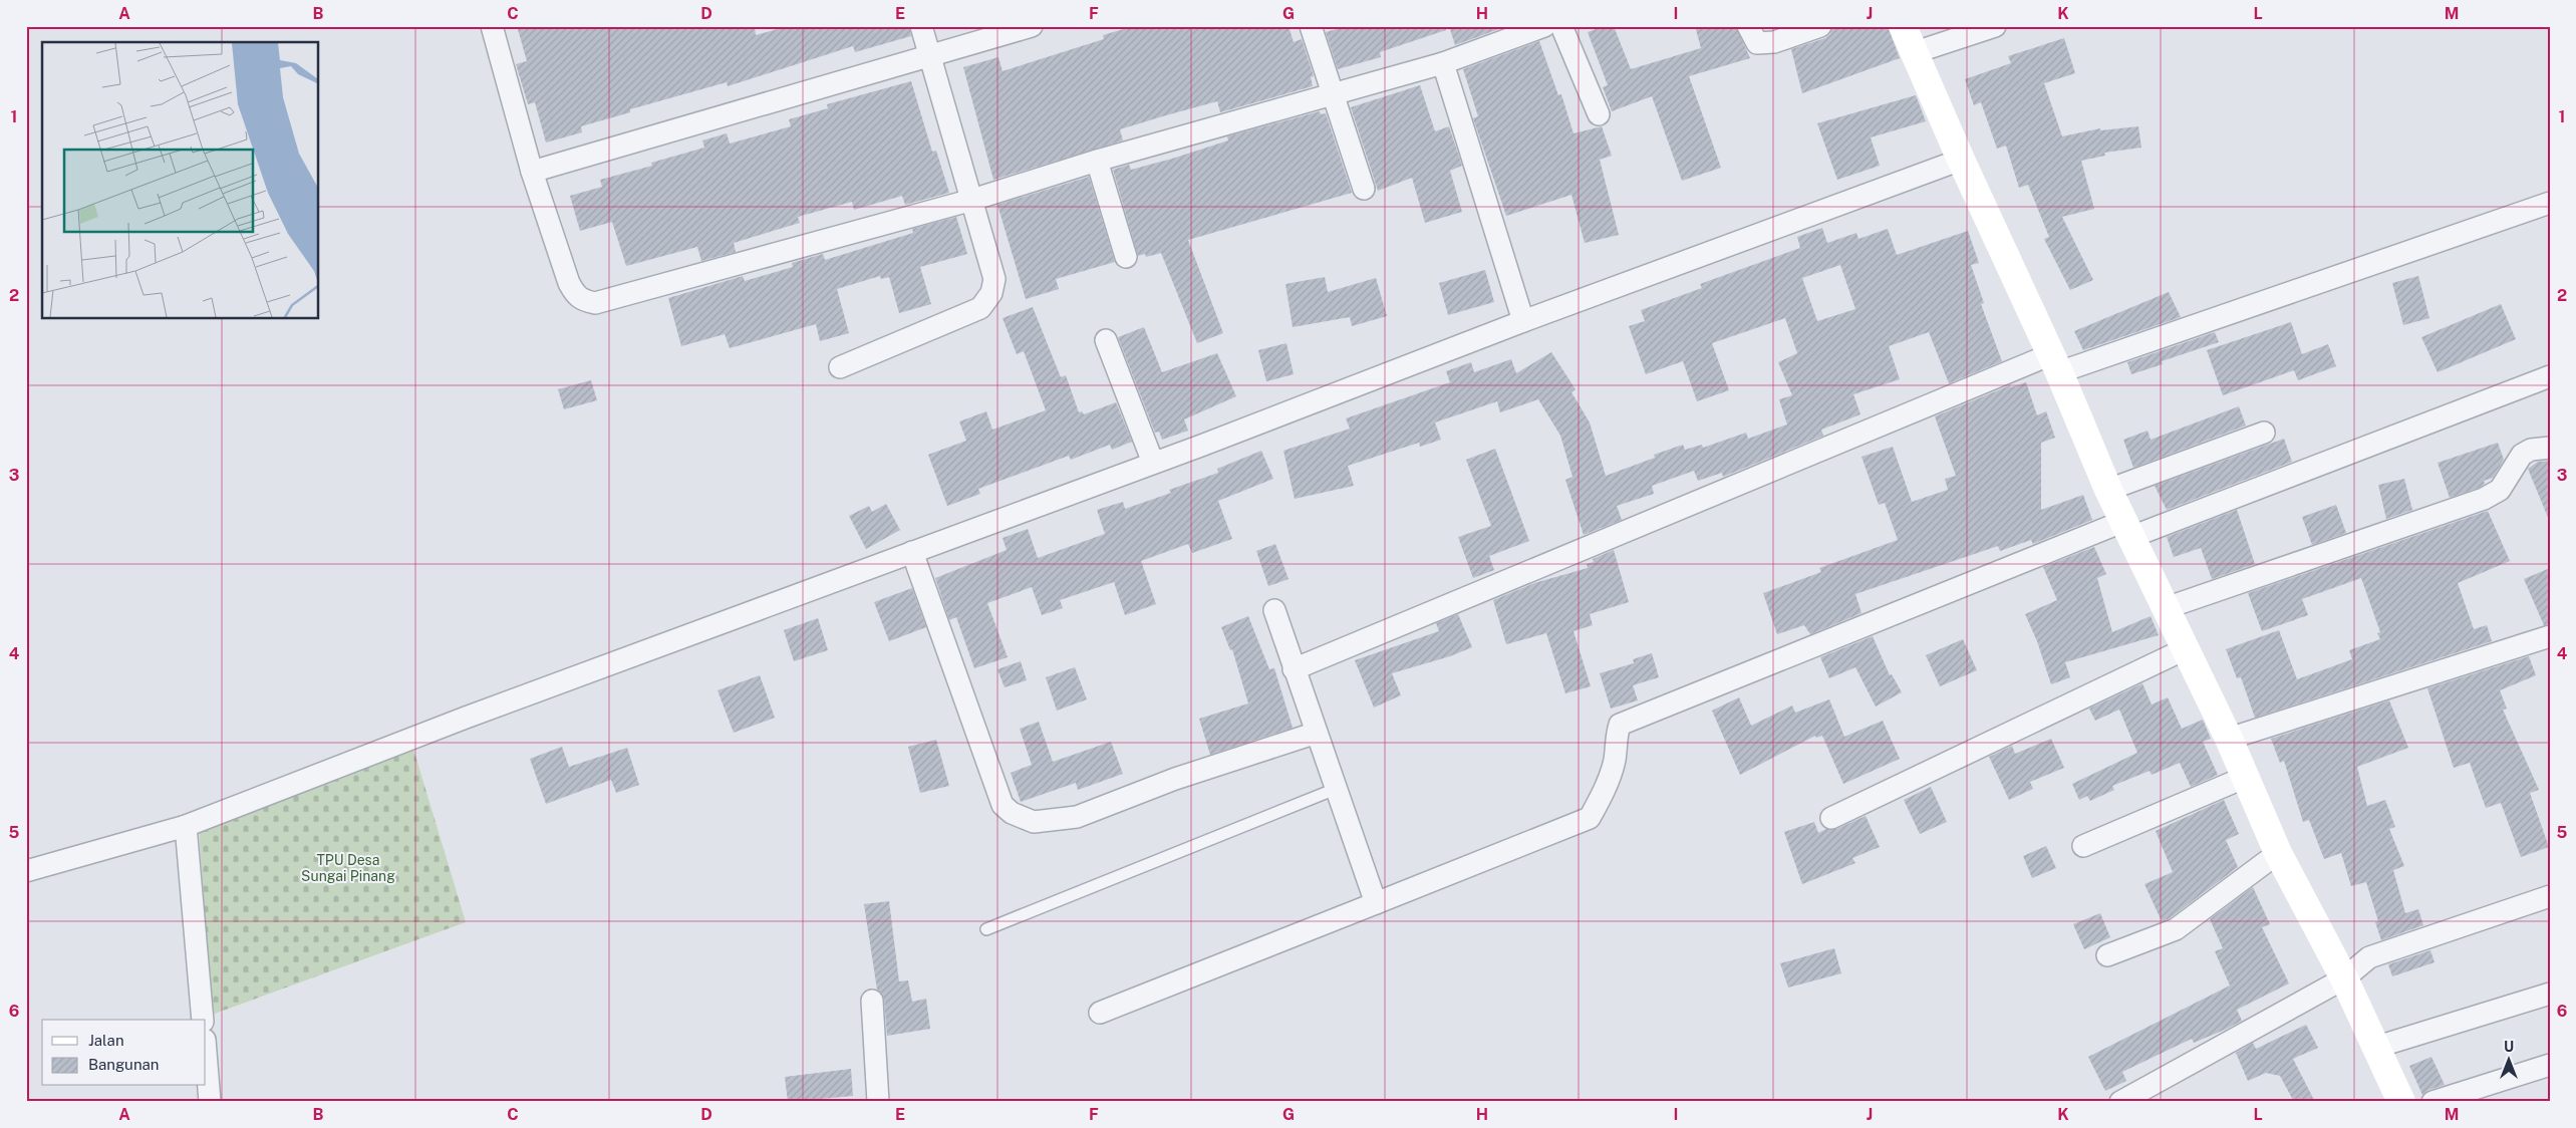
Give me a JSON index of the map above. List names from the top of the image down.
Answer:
{
  "parks": ["TPU Desa Sungai Pinang"],
  "legend": ["Jalan", "Bangunan"],
  "north": "top",
  "grid": {
    "columns": [
      "A",
      "B",
      "C",
      "D",
      "E",
      "F",
      "G",
      "H",
      "I",
      "J",
      "K",
      "L",
      "M"
    ],
    "rows": [
      "1",
      "2",
      "3",
      "4",
      "5",
      "6"
    ]
  }
}
